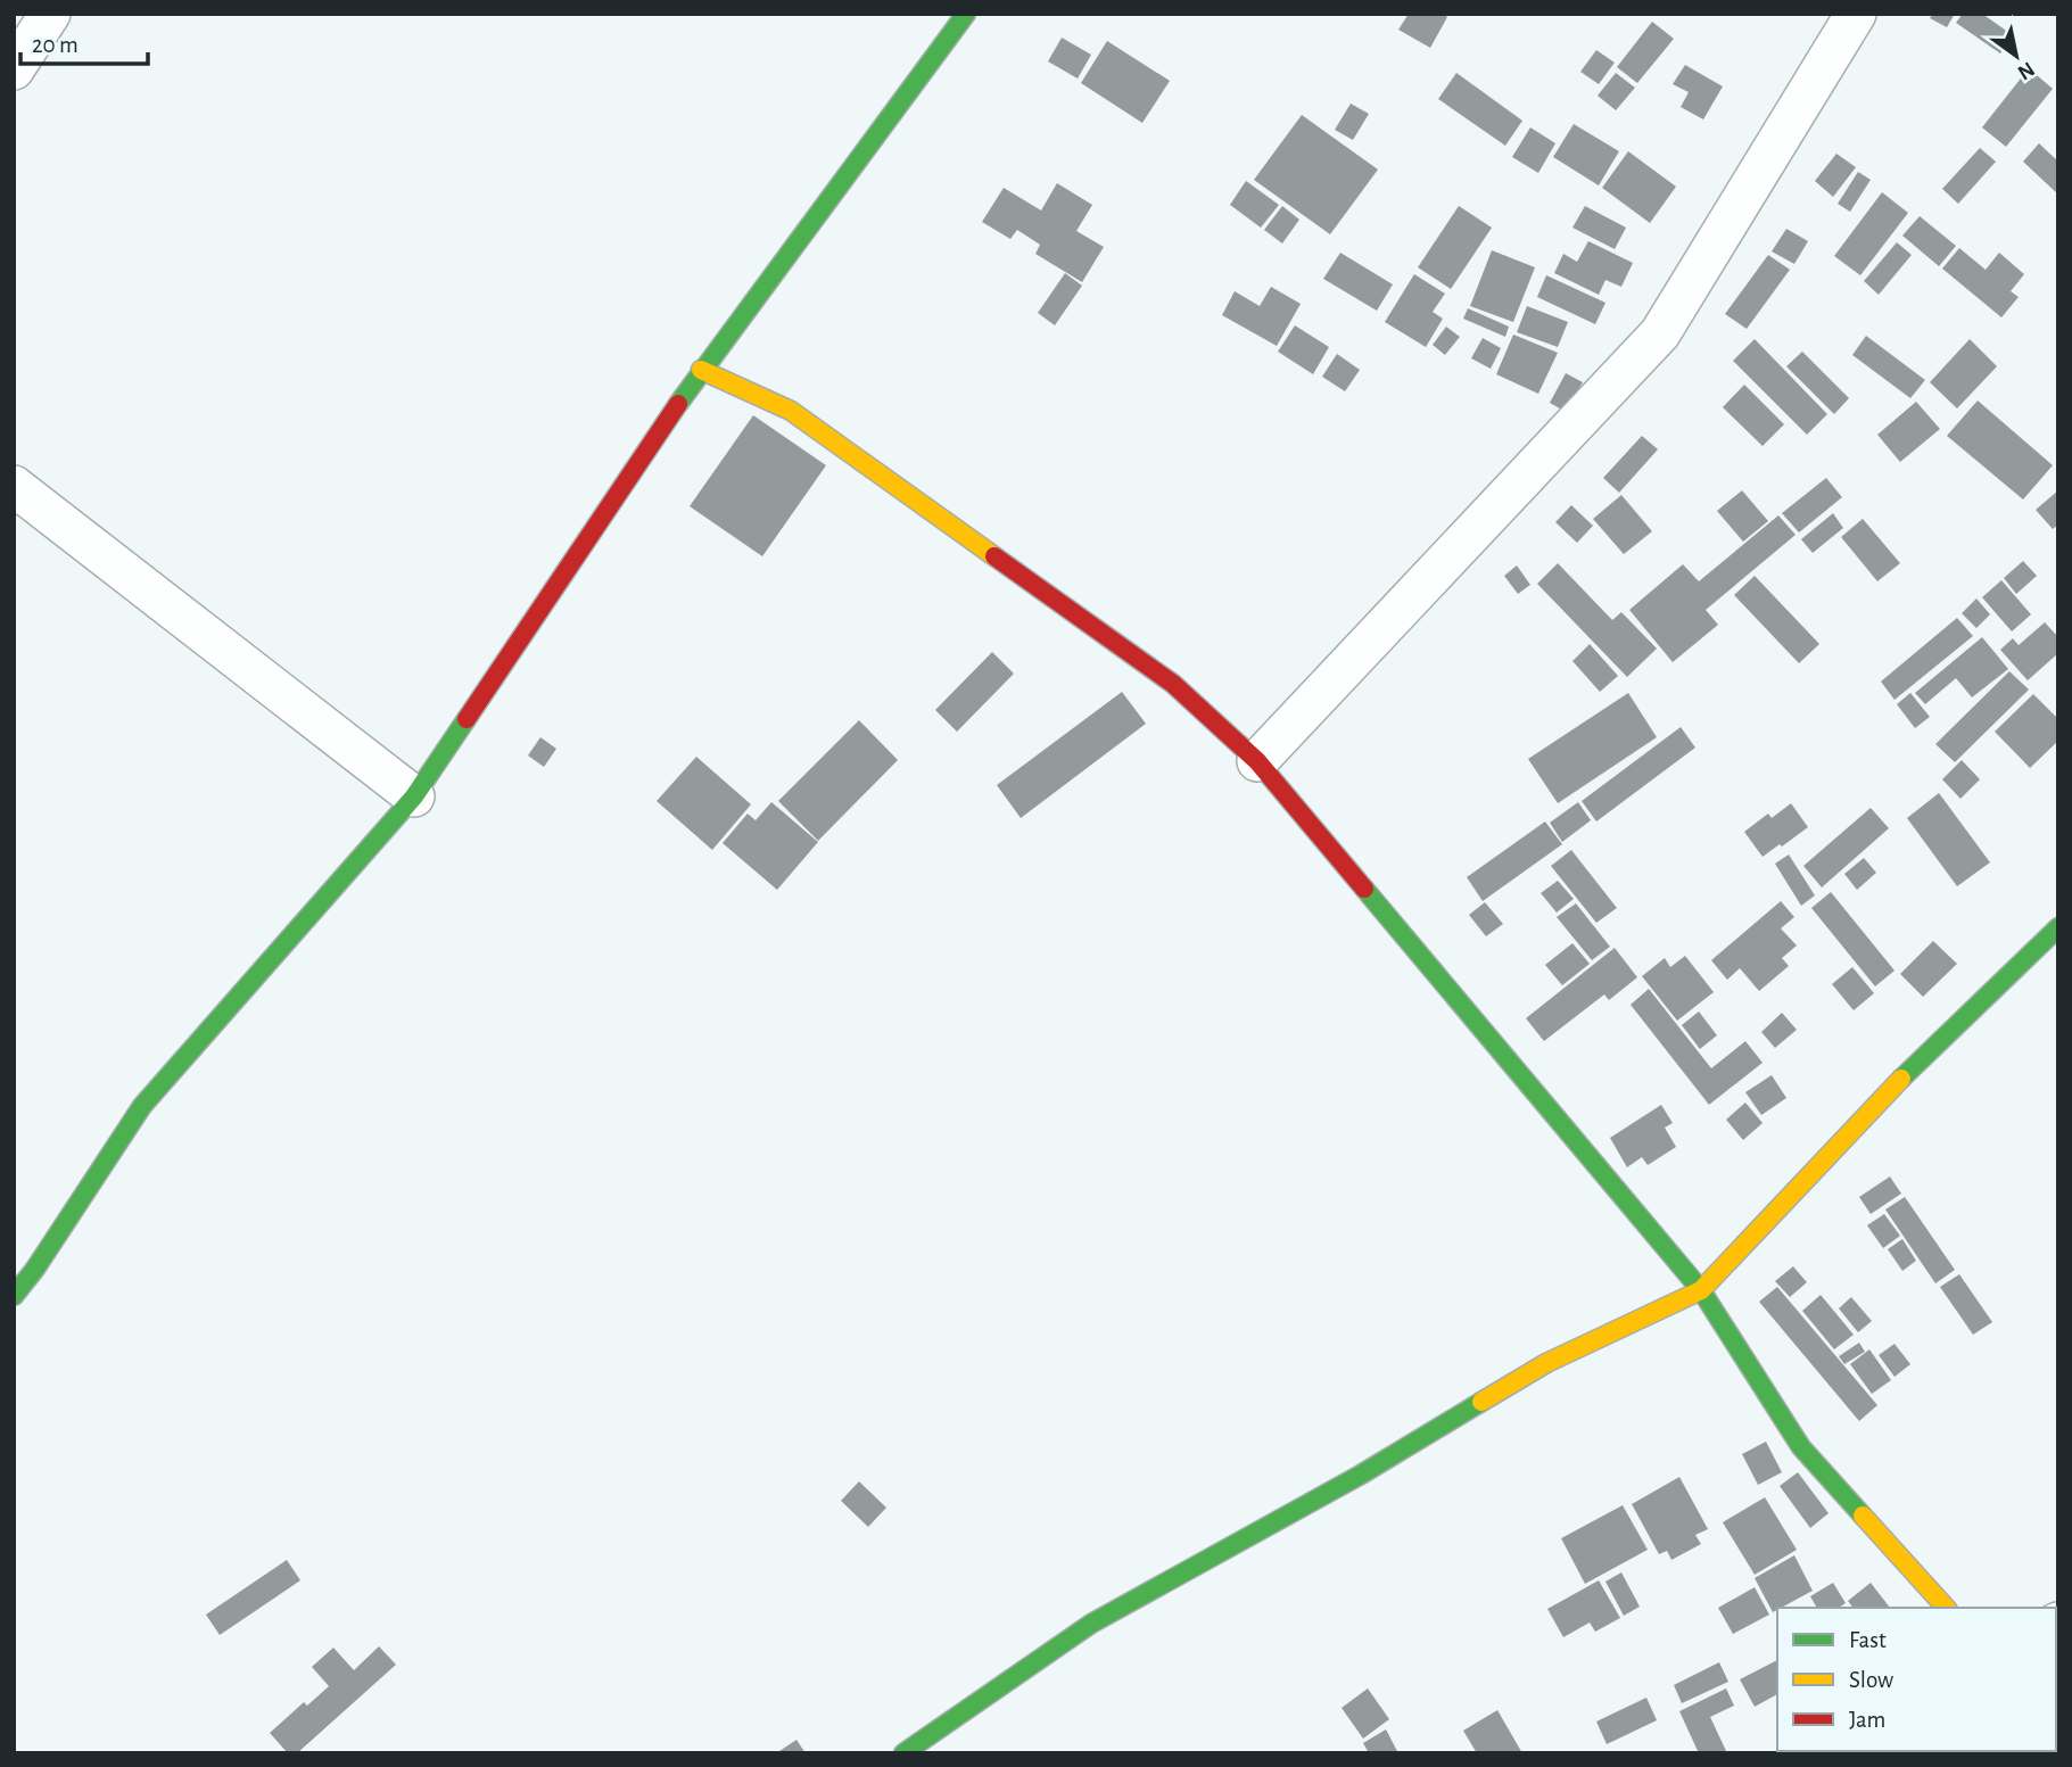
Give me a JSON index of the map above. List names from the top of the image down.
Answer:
{
  "legend": ["Fast", "Slow", "Jam"],
  "scale_bar": "20 m",
  "north": "bottom right"
}
